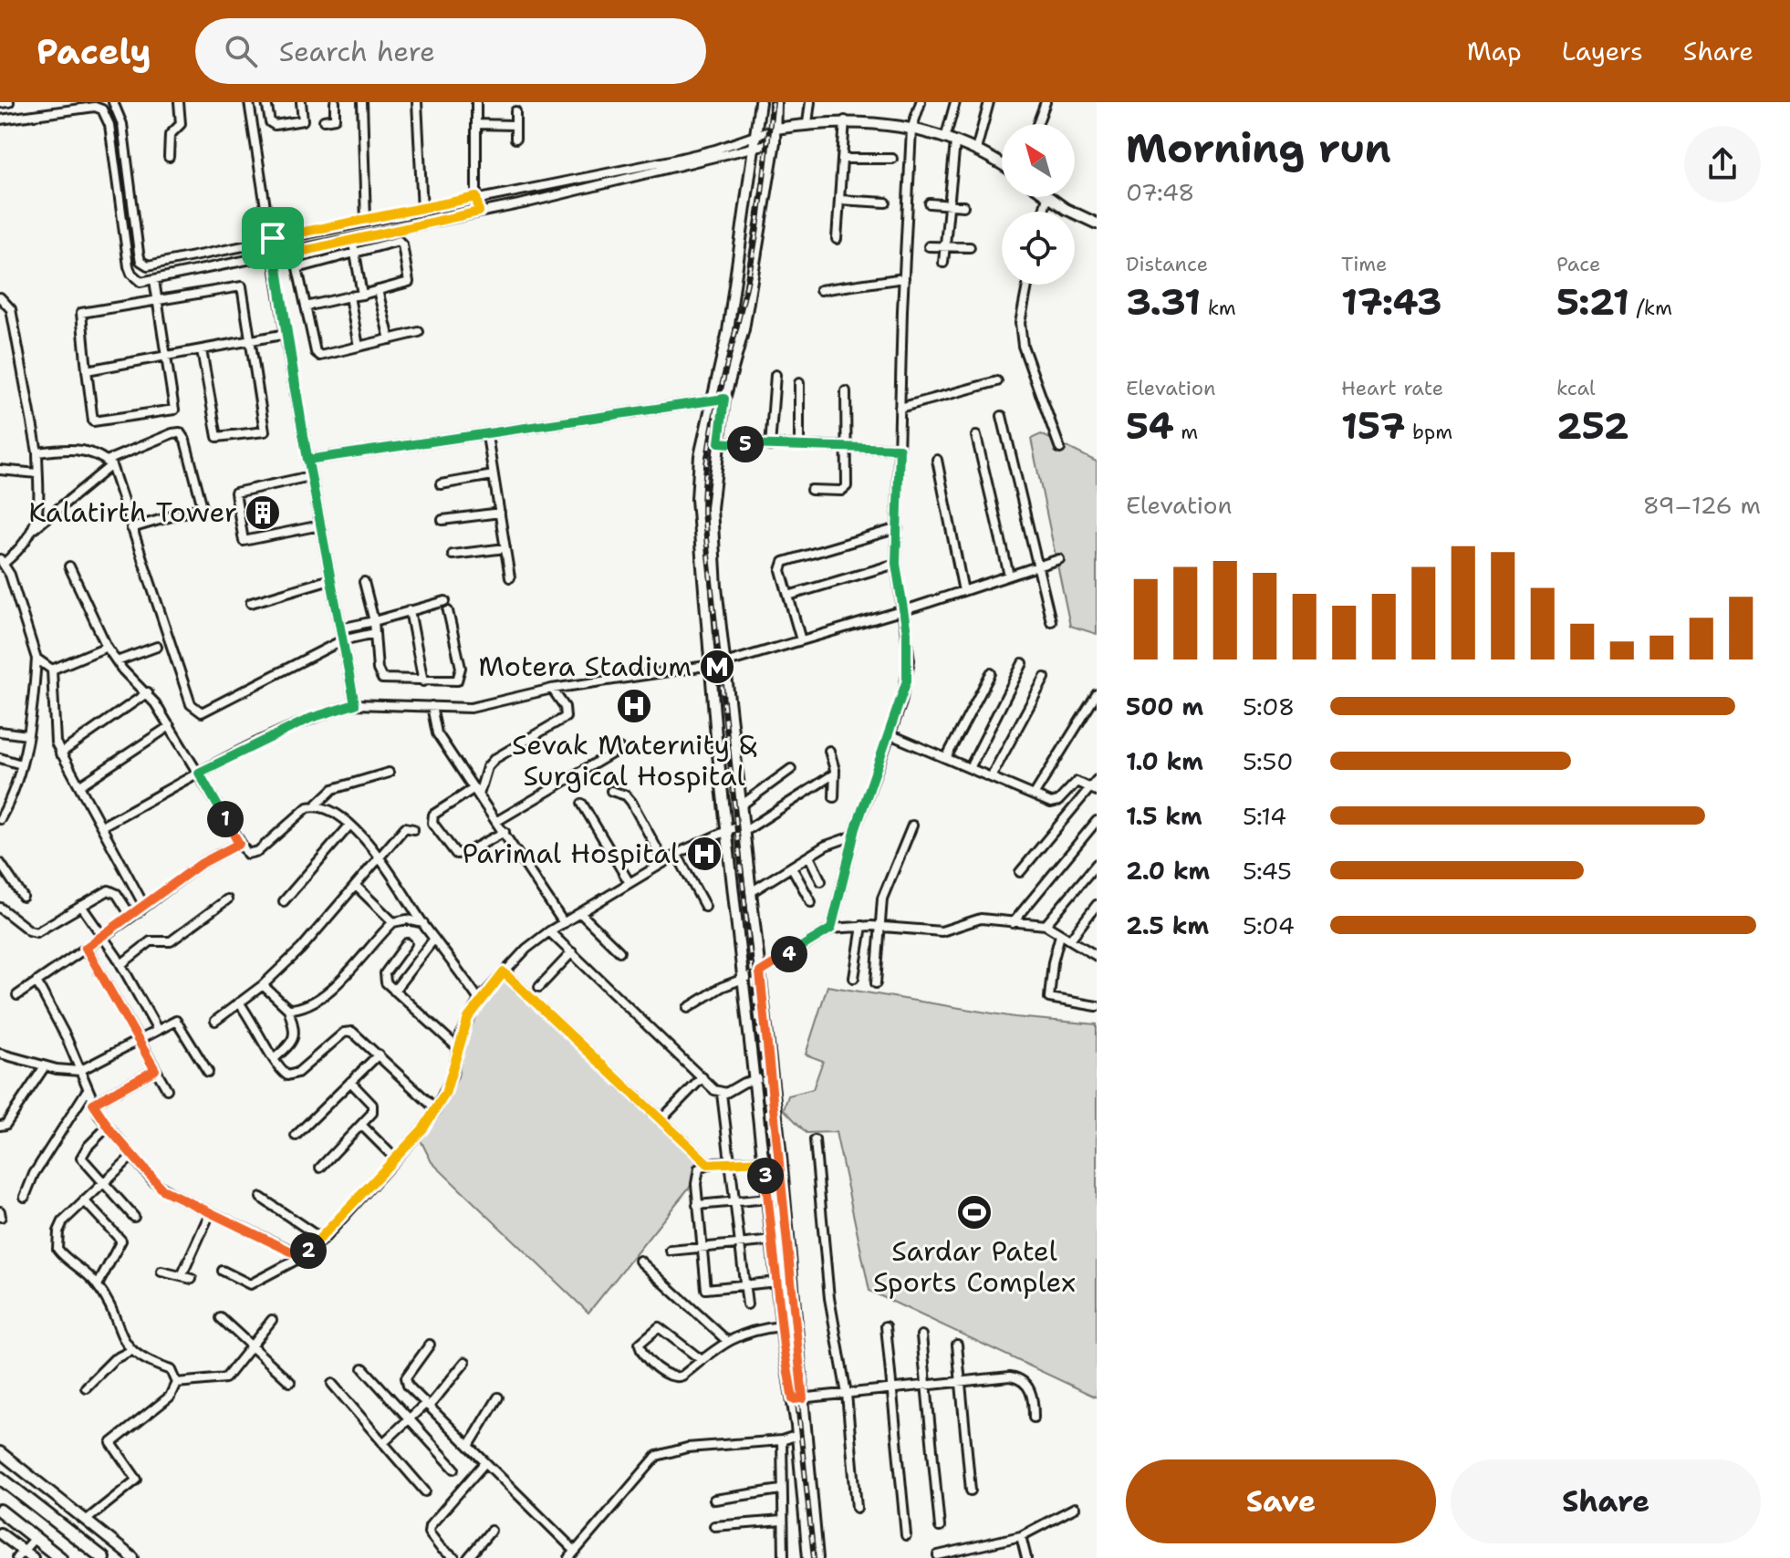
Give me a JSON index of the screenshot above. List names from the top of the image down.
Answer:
{
  "places": {
    "building": ["Kalatirth Tower"],
    "metro station": ["Motera Stadium"],
    "hospital": ["Sevak Maternity & Surgical Hospital", "Parimal Hospital"],
    "sports": ["Sardar Patel Sports Complex"]
  },
  "north": "top left",
  "page": {
    "header": "Pacely",
    "search": "Search here",
    "nav": ["Map", "Layers", "Share"],
    "heading": ["Morning run", "07:48"],
    "stats": [
      ["Distance", "3.31 km"],
      ["Time", "17:43"],
      ["Pace", "5:21 /km"],
      ["Elevation", "54 m"],
      ["Heart rate", "157 bpm"],
      ["kcal", "252"]
    ],
    "pins": [
      "5",
      "1",
      "4",
      "3",
      "2"
    ],
    "chart": ["Elevation", "89–126 m"],
    "list": [
      {
        "name": "500 m",
        "note": "5:08"
      },
      {
        "name": "1.0 km",
        "note": "5:50"
      },
      {
        "name": "1.5 km",
        "note": "5:14"
      },
      {
        "name": "2.0 km",
        "note": "5:45"
      },
      {
        "name": "2.5 km",
        "note": "5:04"
      }
    ],
    "buttons": ["Save", "Share"]
  }
}
